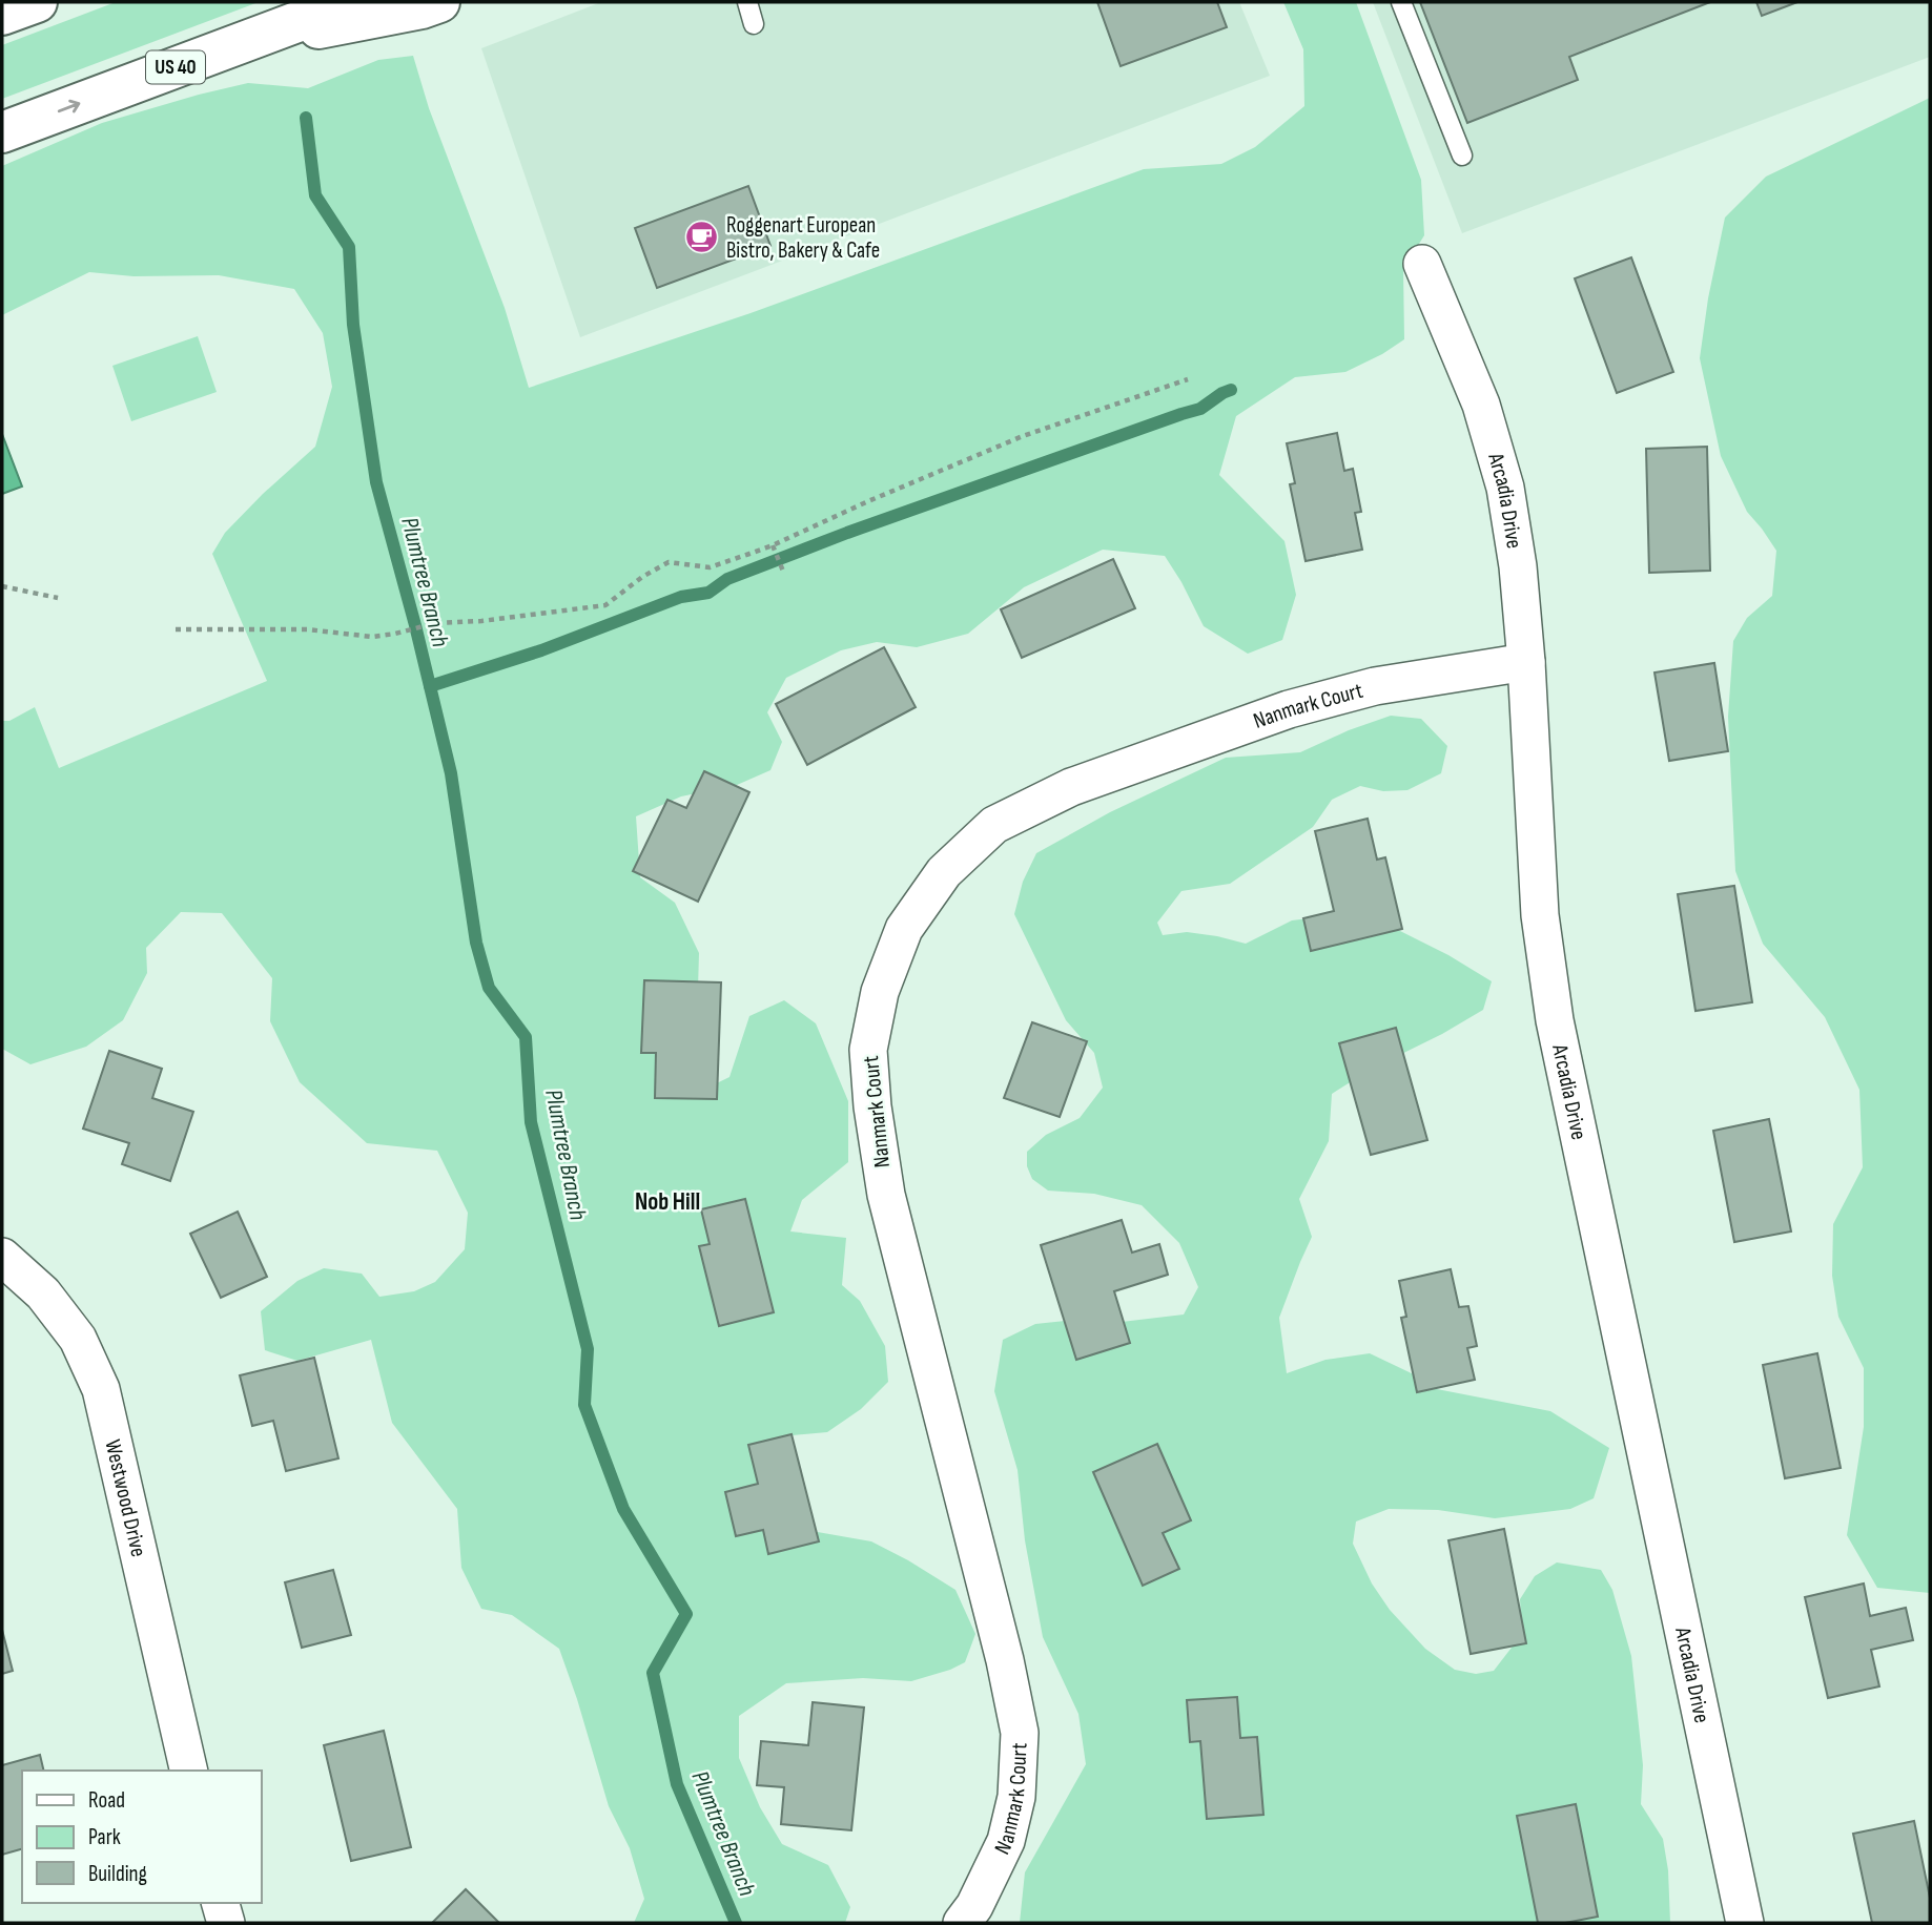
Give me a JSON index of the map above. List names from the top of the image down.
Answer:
{
  "streets": {
    "main road": ["US 40"],
    "street": ["Arcadia Drive", "Nanmark Court", "Westwood Drive"]
  },
  "crossings": [
    ["Arcadia Drive", "Nanmark Court"]
  ],
  "districts": ["Nob Hill"],
  "water": ["Plumtree Branch"],
  "places": {
    "cafe": ["Roggenart European Bistro, Bakery & Cafe"]
  },
  "legend": ["Road", "Park", "Building"]
}
